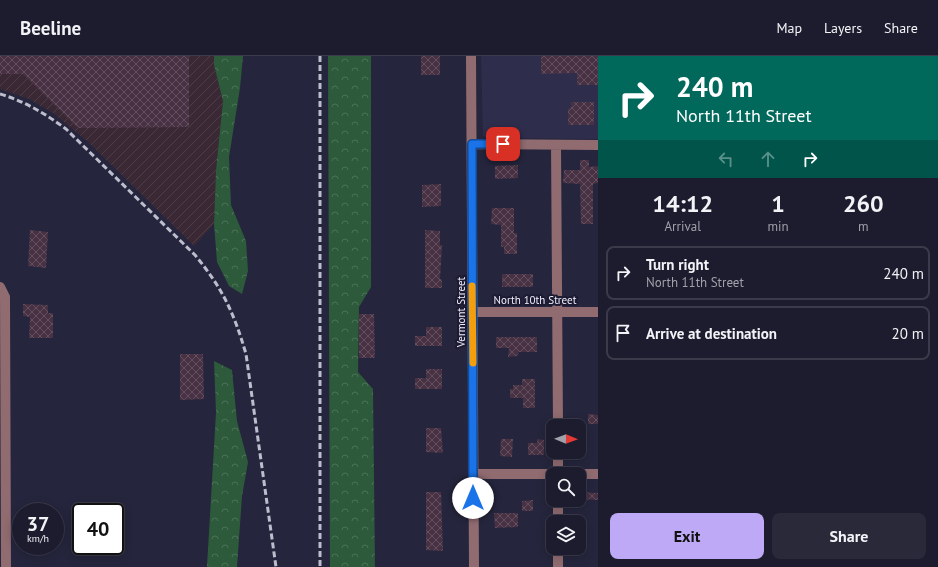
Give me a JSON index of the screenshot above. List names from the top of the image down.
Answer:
{
  "streets": {
    "street": ["North 10th Street", "Vermont Street"]
  },
  "crossings": [
    ["North 10th Street", "Vermont Street"]
  ],
  "north": "right",
  "page": {
    "header": "Beeline",
    "nav": ["Map", "Layers", "Share"],
    "turn": ["240 m", "North 11th Street"],
    "eta": [
      "14:12",
      "Arrival",
      "1",
      "min",
      "260",
      "m"
    ],
    "list": [
      {
        "name": "Turn right",
        "note": "North 11th Street",
        "value": "240 m"
      },
      {
        "name": "Arrive at destination",
        "value": "20 m"
      }
    ],
    "speed": "37 km/h",
    "limit": "40",
    "buttons": ["Exit", "Share"]
  }
}
